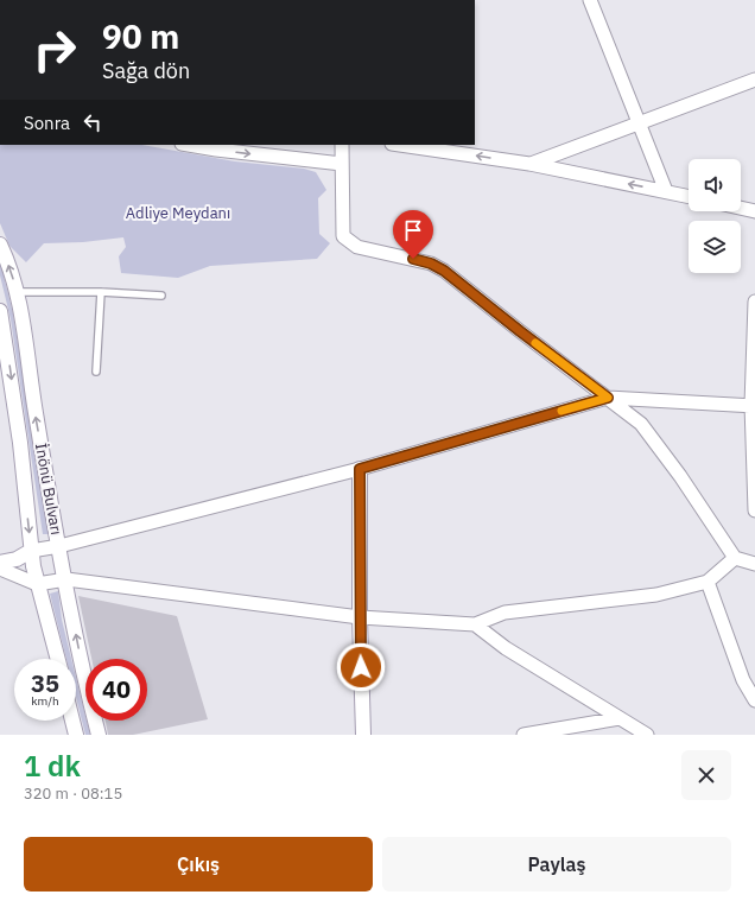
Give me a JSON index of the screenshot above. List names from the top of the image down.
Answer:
{
  "streets": {
    "main road": ["İnönü Bulvarı"]
  },
  "parks": ["Adliye Meydanı"],
  "page": {
    "turn": ["90 m", "Sağa dön"],
    "then": "Sonra",
    "speed": "35 km/h",
    "limit": "40",
    "heading": ["1 dk", "320 m · 08:15"],
    "buttons": ["Çıkış", "Paylaş"]
  }
}
